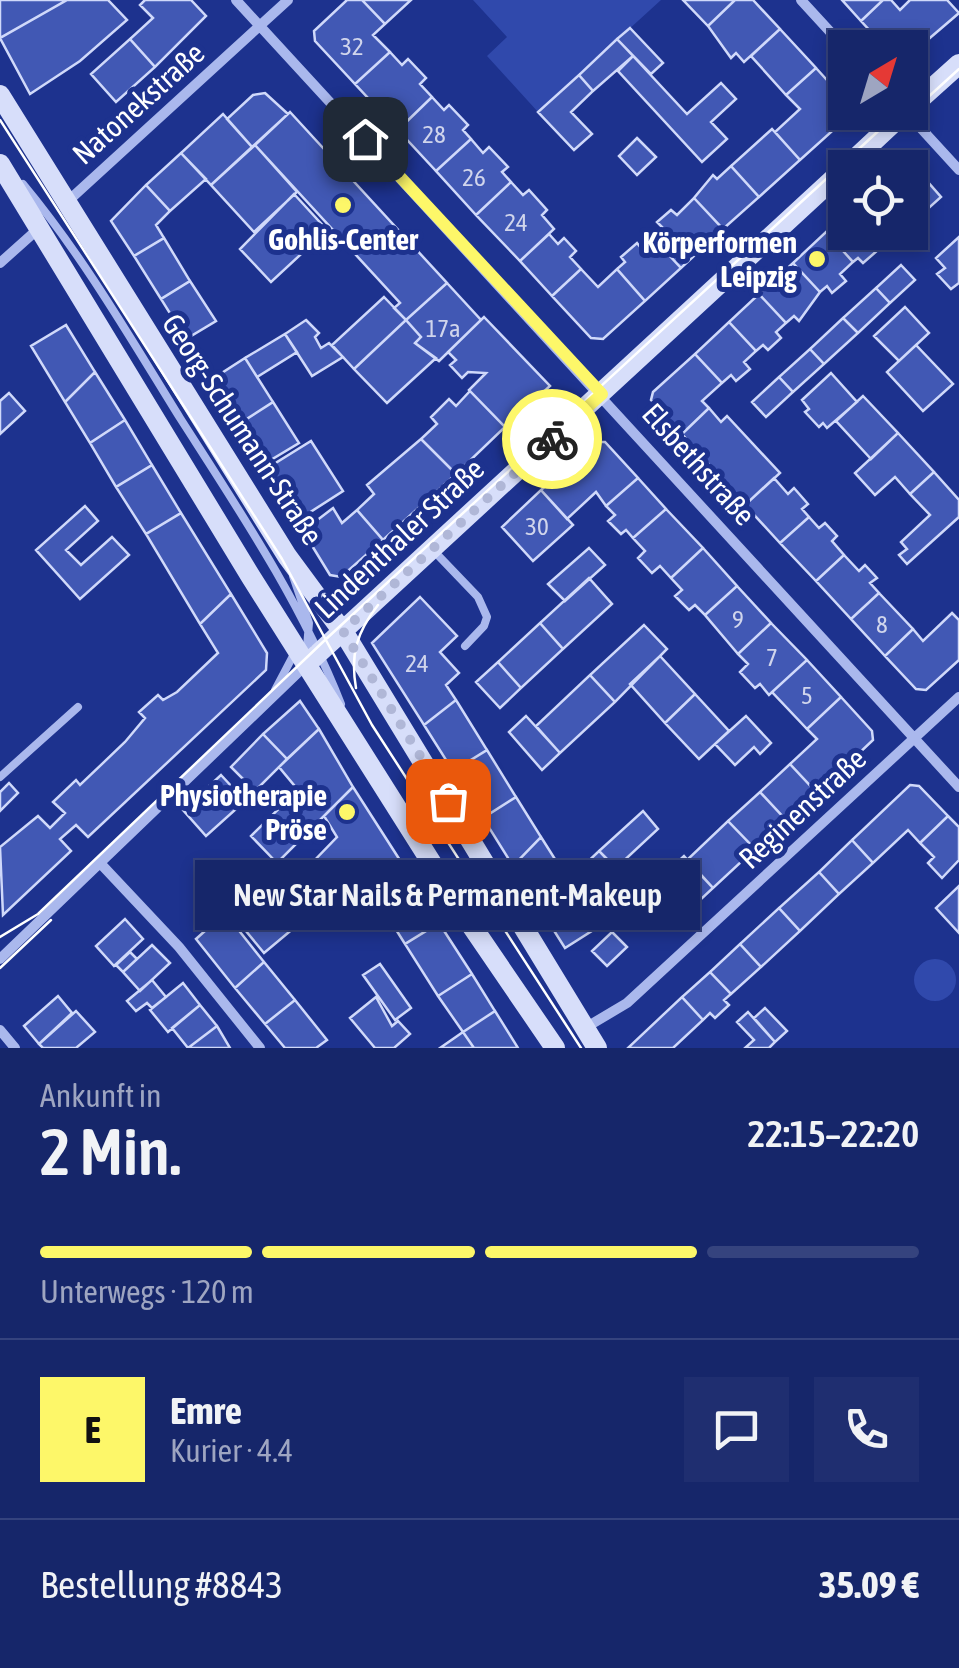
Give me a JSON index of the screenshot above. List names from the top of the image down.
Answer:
{
  "streets": {
    "main road": ["Georg-Schumann-Straße", "Lindenthaler Straße"],
    "street": ["Natonekstraße", "Elsbethstraße", "Reginenstraße"]
  },
  "crossings": [
    ["Natonekstraße", "Georg-Schumann-Straße"],
    ["Natonekstraße", "Elsbethstraße"],
    ["Georg-Schumann-Straße", "Lindenthaler Straße"],
    ["Georg-Schumann-Straße", "Reginenstraße"],
    ["Elsbethstraße", "Lindenthaler Straße"],
    ["Elsbethstraße", "Reginenstraße"]
  ],
  "places": [
    "Gohlis-Center",
    "Körperformen Leipzig",
    "New Star Nails & Permanent-Makeup",
    "Physiotherapie Pröse"
  ],
  "house_numbers": [
    "32",
    "28",
    "26",
    "24",
    "17a",
    "30",
    "9",
    "8",
    "7",
    "24",
    "5"
  ],
  "north": "top right",
  "page": {
    "bubble": "New Star Nails & Permanent-Makeup",
    "heading": ["2 Min.", "Ankunft in", "22:15–22:20"],
    "panel": [
      "Emre",
      "Kurier · 4.4",
      "Bestellung #8843",
      "35.09 €"
    ],
    "bar": "Unterwegs · 120 m",
    "round": "E"
  }
}
